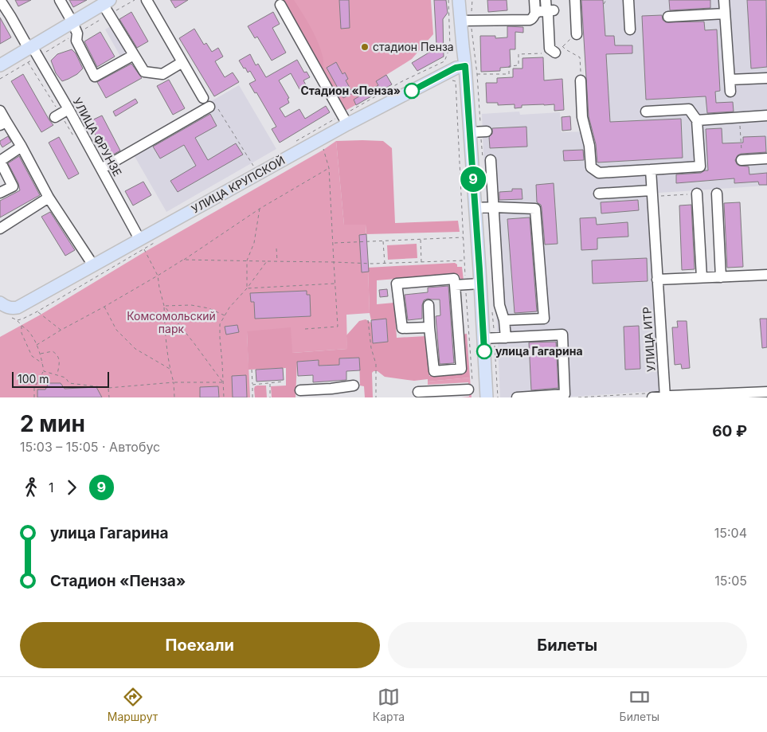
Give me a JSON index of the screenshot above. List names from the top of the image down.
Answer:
{
  "streets": {
    "main road": ["УЛИЦА КРУПСКОЙ"],
    "street": ["УЛИЦА ФРУНЗЕ", "УЛИЦА ИТР"]
  },
  "crossings": [
    ["УЛИЦА ФРУНЗЕ", "УЛИЦА КРУПСКОЙ"]
  ],
  "parks": ["Комсомольский парк"],
  "places": ["стадион Пенза", "Стадион «Пенза»", "улица Гагарина"],
  "lines": ["bus line 9"],
  "scale_bar": "100 m",
  "page": {
    "on_map": "9",
    "scale": "100 m",
    "heading": ["2 мин", "15:03 – 15:05 · Автобус", "60 ₽"],
    "legs": ["1", "9"],
    "list": [
      {
        "name": "улица Гагарина",
        "value": "15:04"
      },
      {
        "name": "Стадион «Пенза»",
        "value": "15:05"
      }
    ],
    "buttons": ["Поехали", "Билеты"],
    "tabs": ["Маршрут", "Карта", "Билеты"]
  }
}
